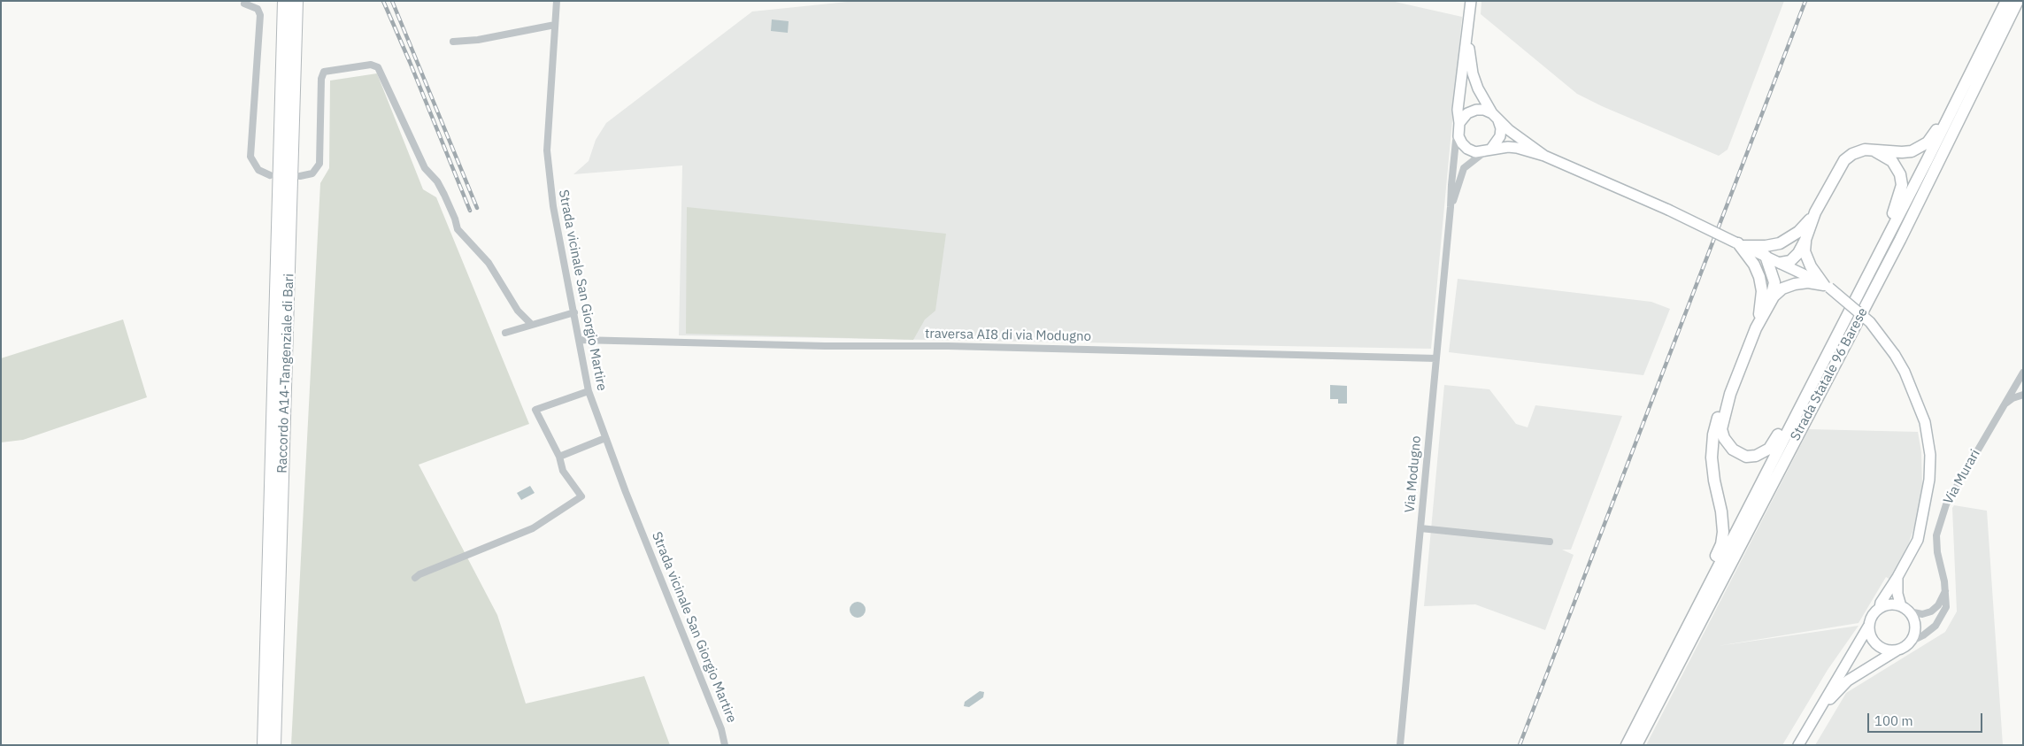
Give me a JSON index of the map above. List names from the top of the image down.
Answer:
{
  "streets": {
    "highway": ["Raccordo A14-Tangenziale di Bari"],
    "main road": ["Strada Statale 96 Barese"],
    "street": [
      "Strada vicinale San Giorgio Martire",
      "traversa AI8 di via Modugno",
      "Via Modugno",
      "Via Murari"
    ]
  },
  "crossings": [
    ["Strada vicinale San Giorgio Martire", "traversa AI8 di via Modugno"],
    ["traversa AI8 di via Modugno", "Via Modugno"]
  ],
  "scale_bar": "100 m"
}
